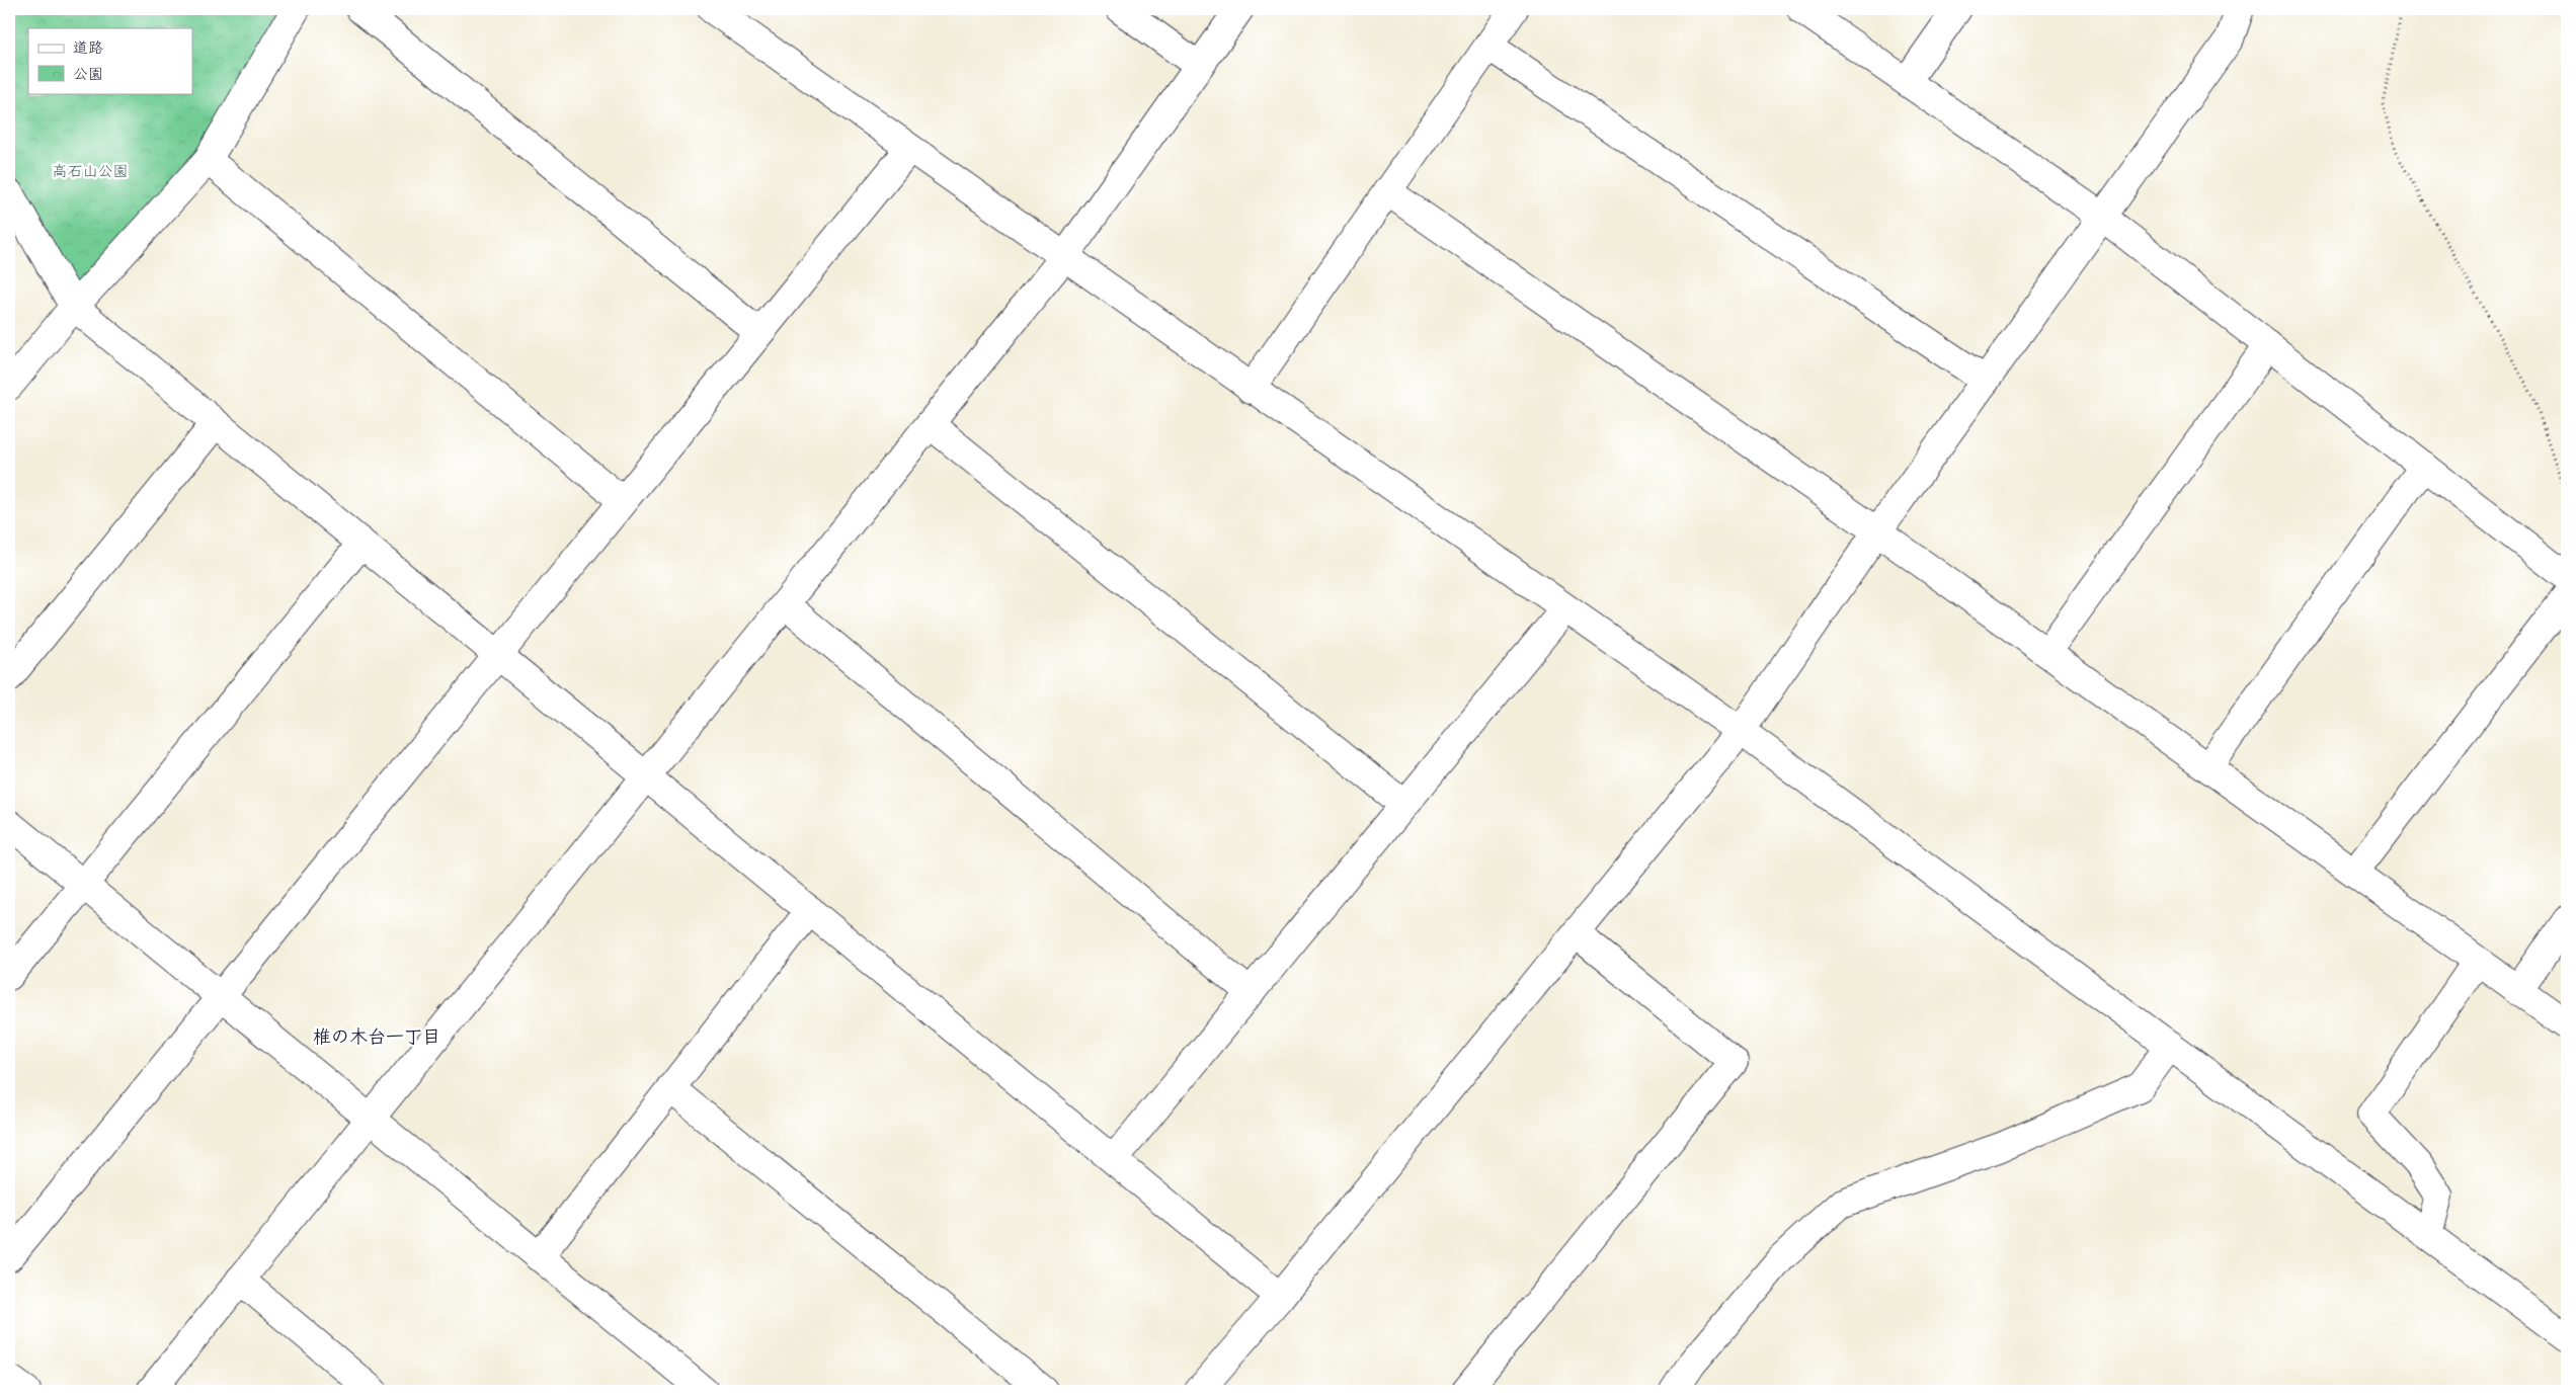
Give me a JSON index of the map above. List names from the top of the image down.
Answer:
{
  "districts": ["椎の木台一丁目"],
  "parks": ["高石山公園"],
  "legend": ["道路", "公園"]
}
